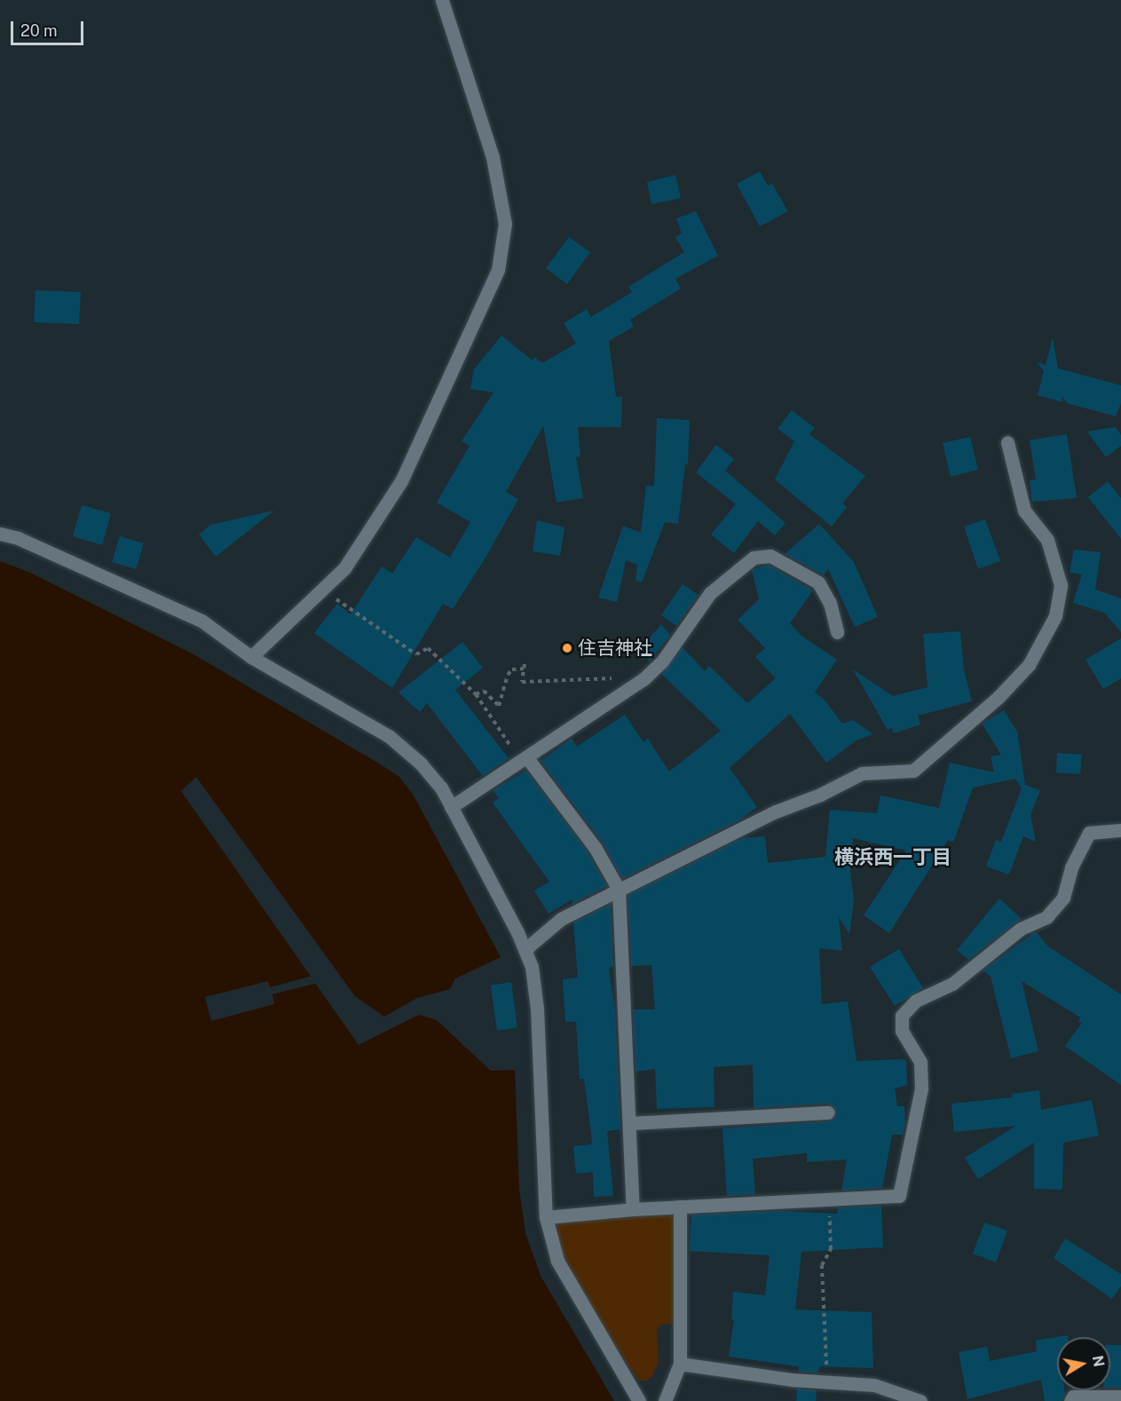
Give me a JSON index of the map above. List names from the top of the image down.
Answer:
{
  "districts": ["横浜西一丁目"],
  "places": ["住吉神社"],
  "scale_bar": "20 m",
  "north": "right"
}
